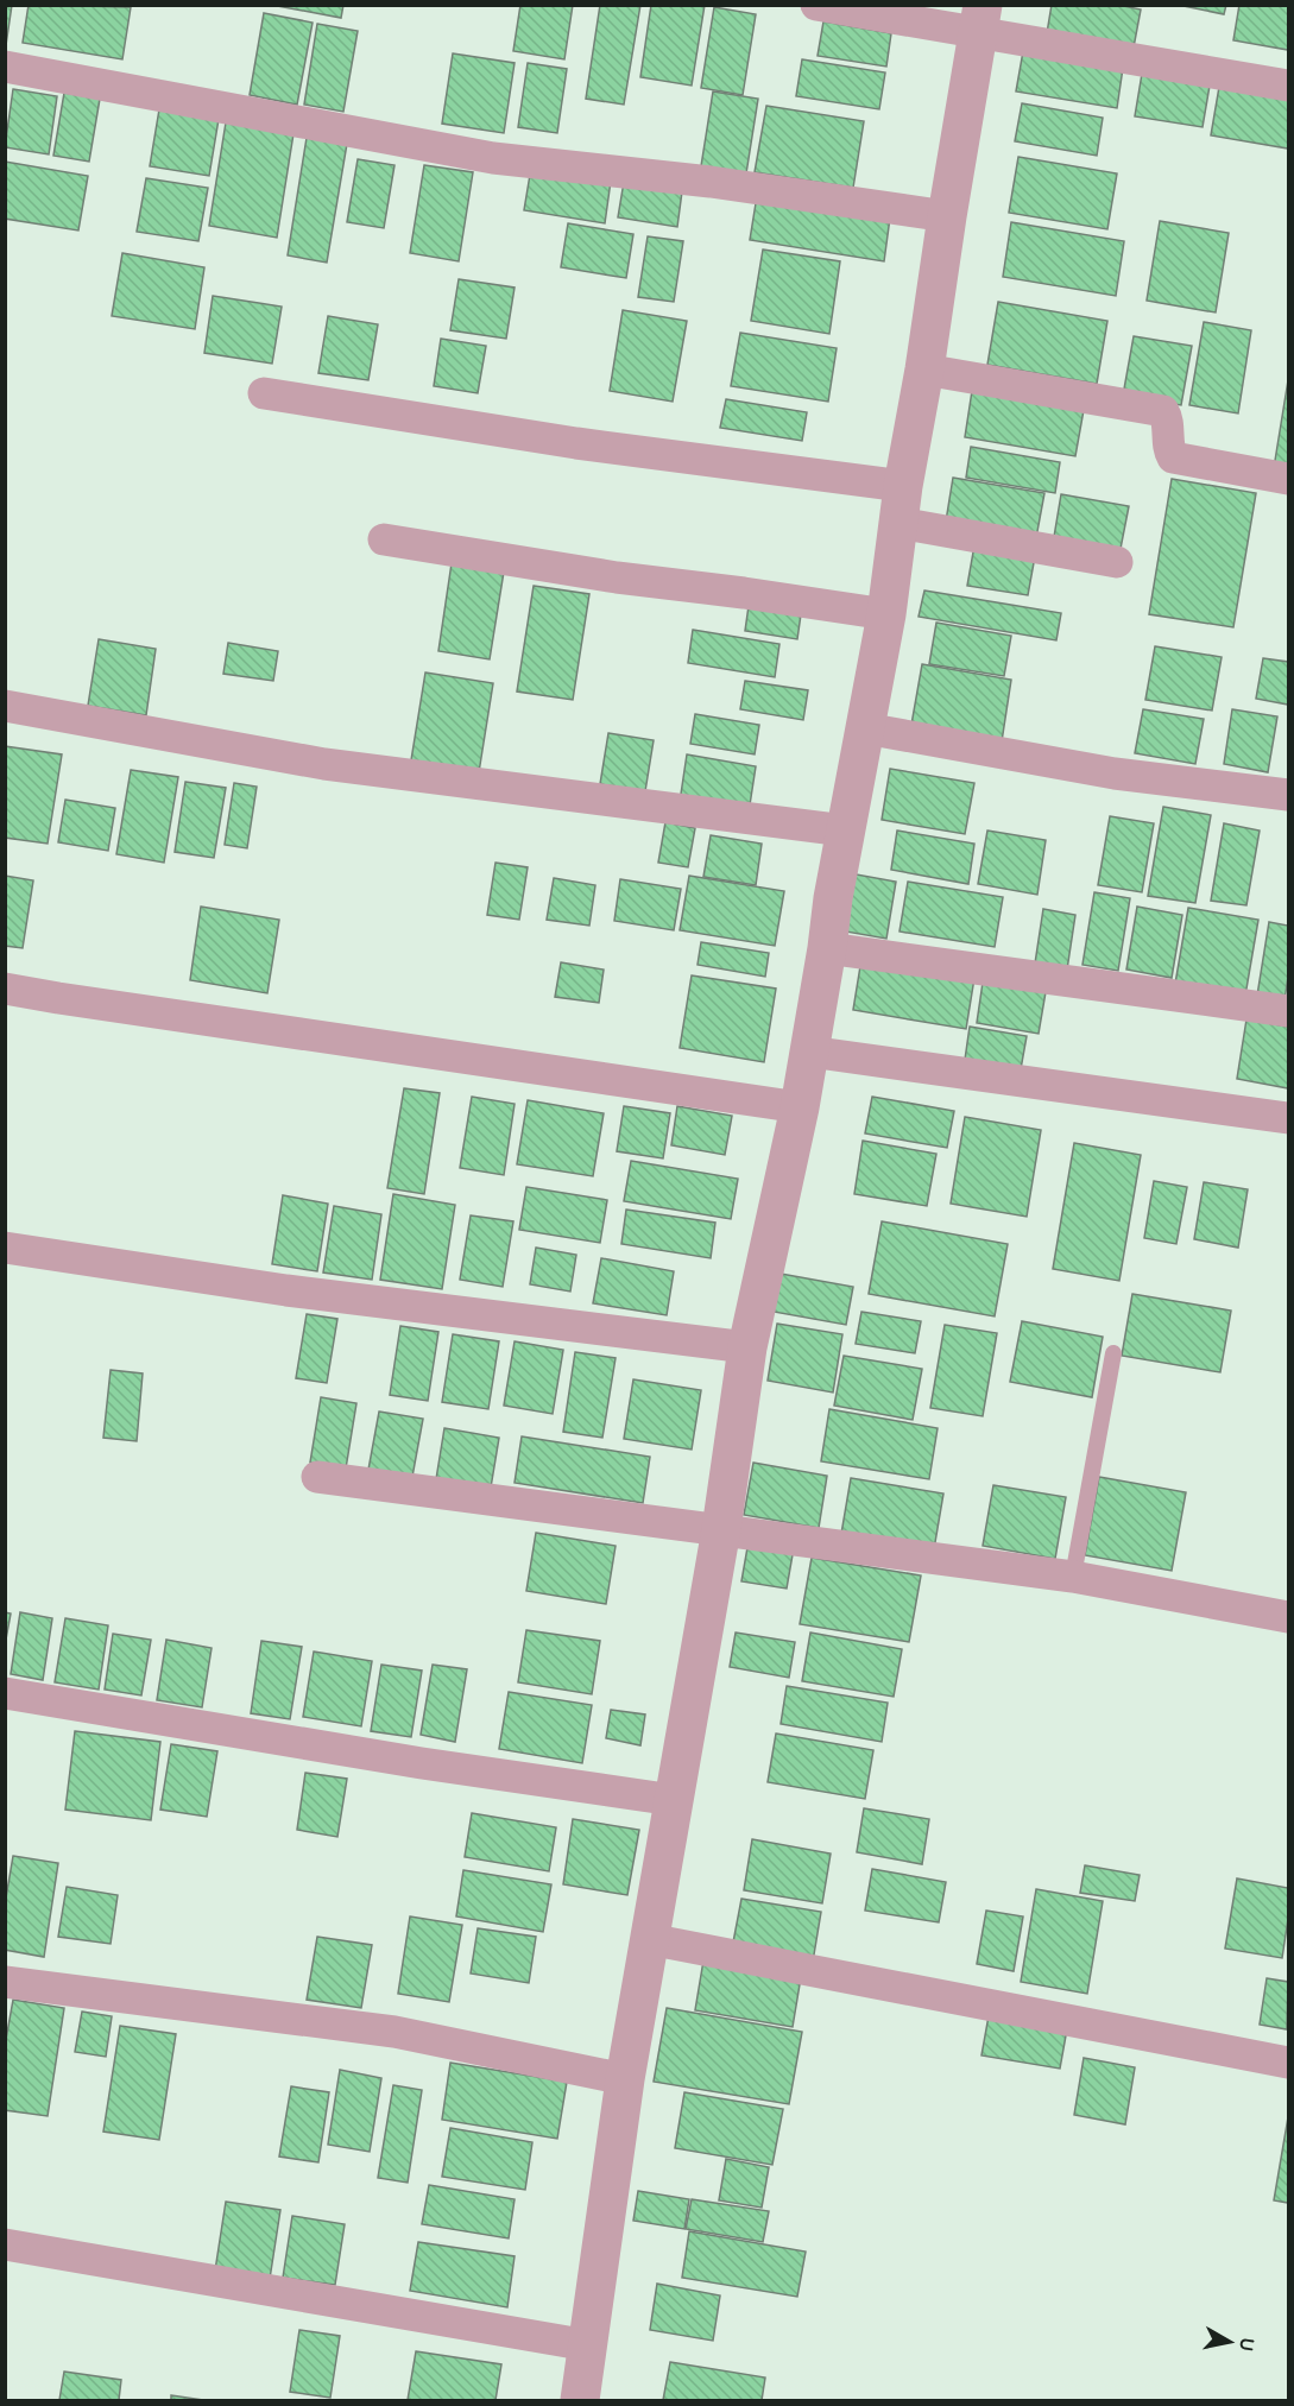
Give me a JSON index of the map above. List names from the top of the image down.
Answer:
{
  "north": "right"
}
